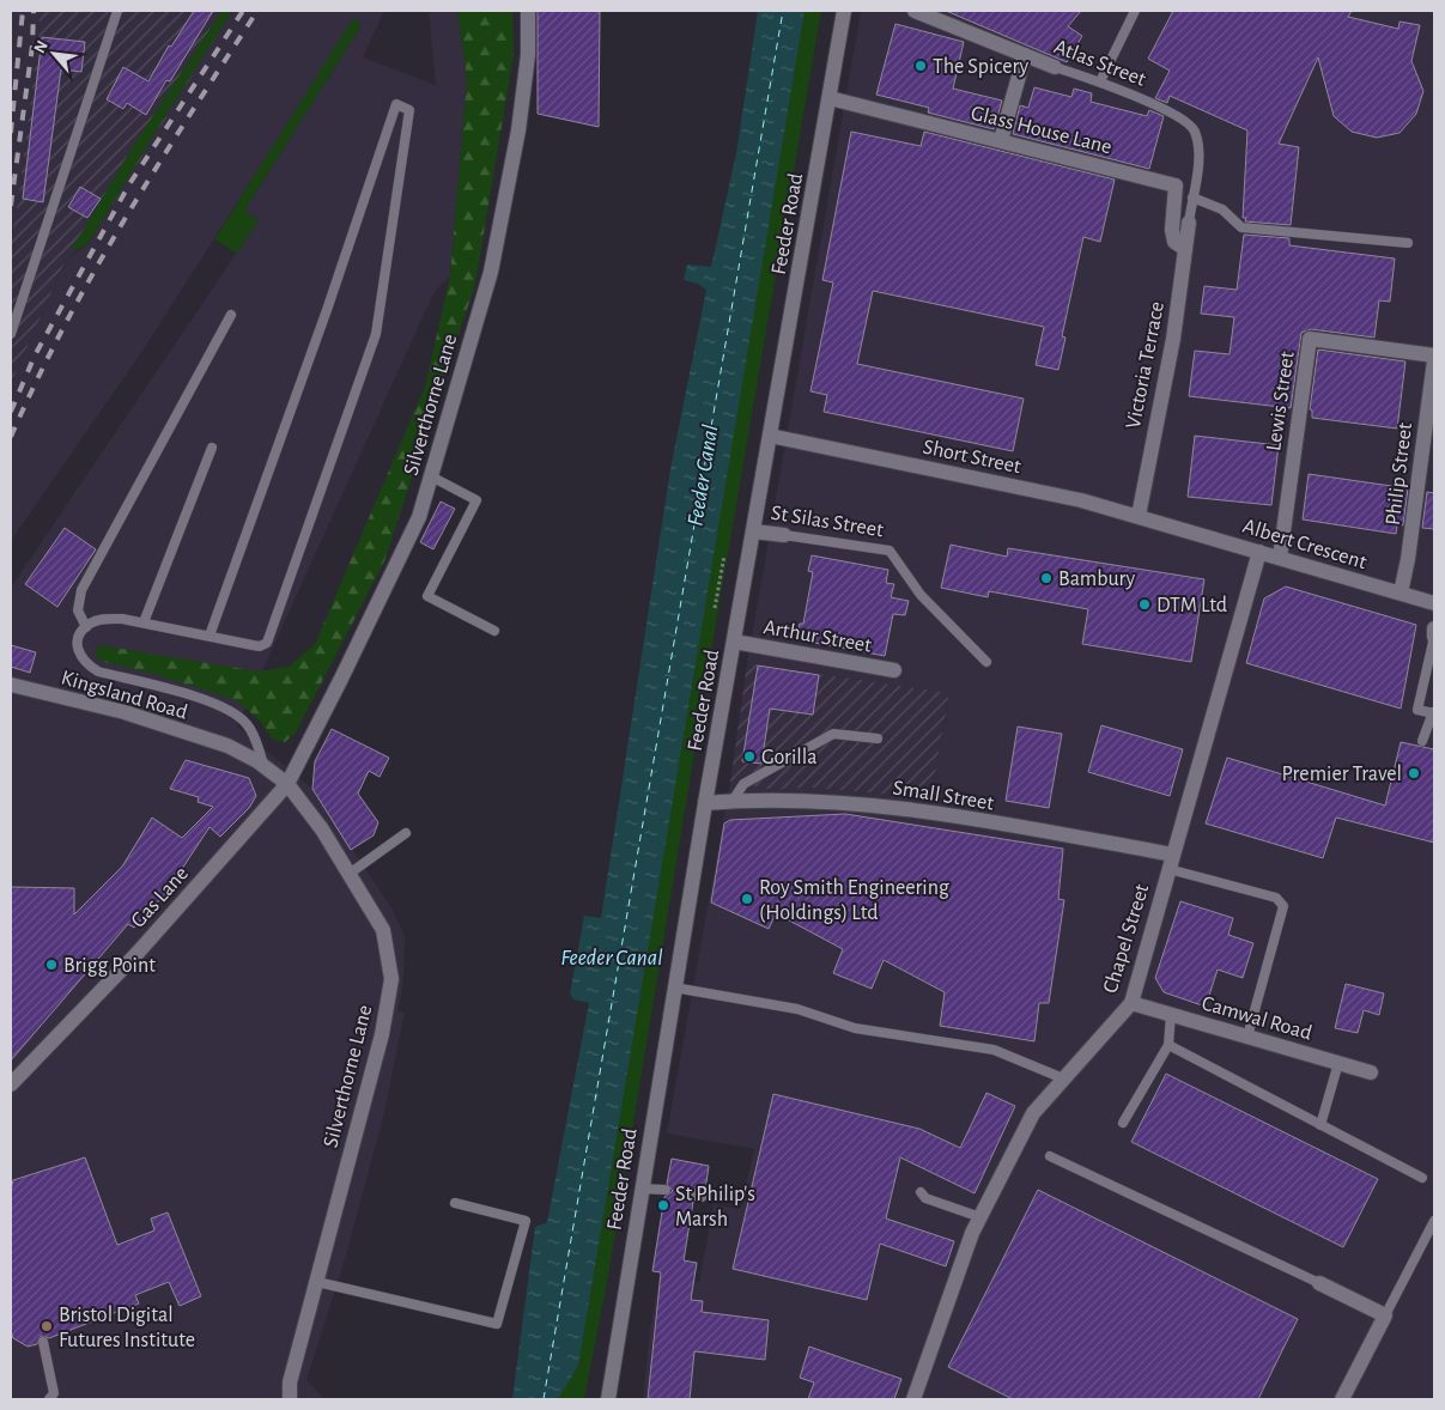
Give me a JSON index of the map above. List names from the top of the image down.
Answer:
{
  "streets": {
    "street": [
      "Atlas Street",
      "Glass House Lane",
      "Feeder Road",
      "Victoria Terrace",
      "Lewis Street",
      "Silverthorne Lane",
      "Short Street",
      "Philip Street",
      "St Silas Street",
      "Albert Crescent",
      "Arthur Street",
      "Kingsland Road",
      "Small Street",
      "Gas Lane",
      "Chapel Street",
      "Camwal Road"
    ]
  },
  "crossings": [
    ["Atlas Street", "Glass House Lane"],
    ["Atlas Street", "Victoria Terrace"],
    ["Glass House Lane", "Feeder Road"],
    ["Glass House Lane", "Victoria Terrace"],
    ["Feeder Road", "Short Street"],
    ["Feeder Road", "St Silas Street"],
    ["Feeder Road", "Arthur Street"],
    ["Feeder Road", "Small Street"],
    ["Victoria Terrace", "Short Street"],
    ["Lewis Street", "Albert Crescent"],
    ["Silverthorne Lane", "Kingsland Road"],
    ["Silverthorne Lane", "Gas Lane"],
    ["Short Street", "Albert Crescent"],
    ["Philip Street", "Albert Crescent"],
    ["Albert Crescent", "Chapel Street"],
    ["Small Street", "Chapel Street"],
    ["Chapel Street", "Camwal Road"]
  ],
  "water": ["Feeder Canal"],
  "places": [
    "The Spicery",
    "Bambury",
    "DTM Ltd",
    "Gorilla",
    "Premier Travel",
    "Roy Smith Engineering (Holdings) Ltd",
    "Brigg Point",
    "St Philip's Marsh",
    "Bristol Digital Futures Institute"
  ],
  "north": "top left"
}
